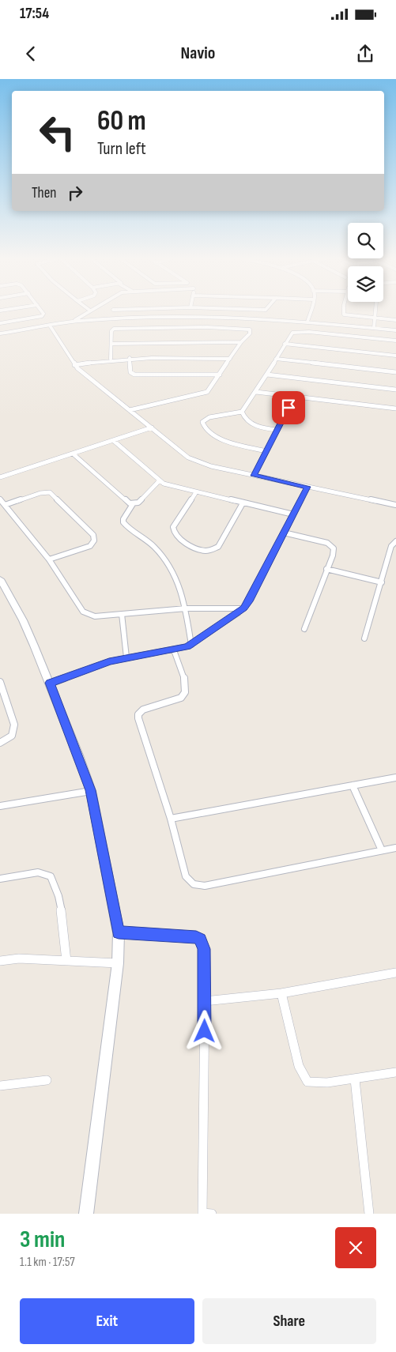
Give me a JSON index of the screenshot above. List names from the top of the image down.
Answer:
{
  "page": {
    "status": "17:54",
    "header": "Navio",
    "turn": ["60 m", "Turn left"],
    "then": "Then",
    "heading": ["3 min", "1.1 km · 17:57"],
    "buttons": ["Exit", "Share"]
  }
}
